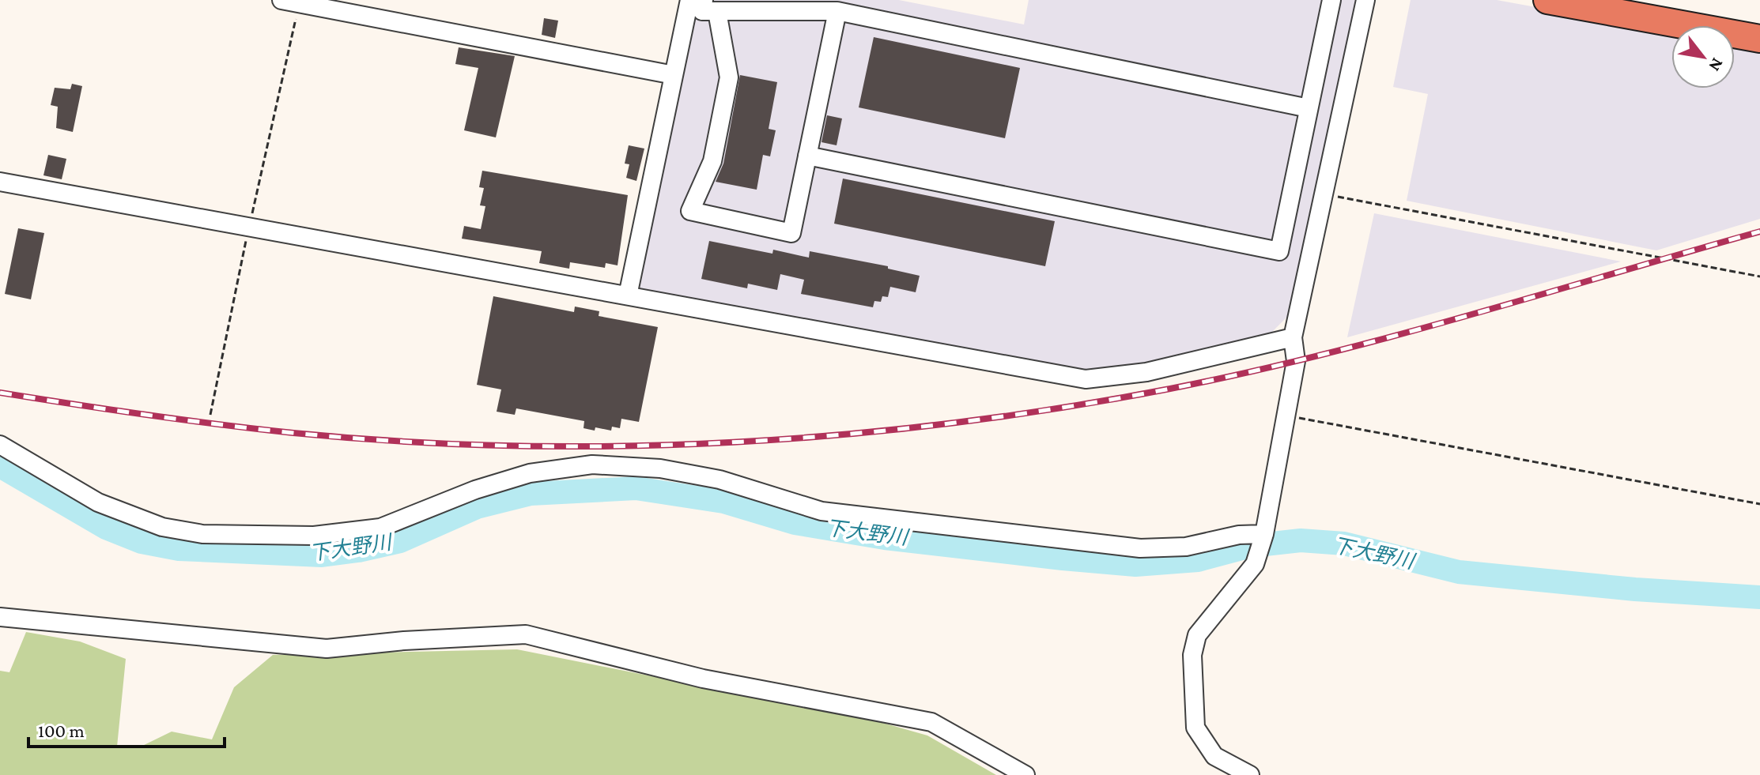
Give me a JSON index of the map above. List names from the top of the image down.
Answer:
{
  "water": ["下大野川"],
  "scale_bar": "100 m",
  "north": "bottom right"
}
